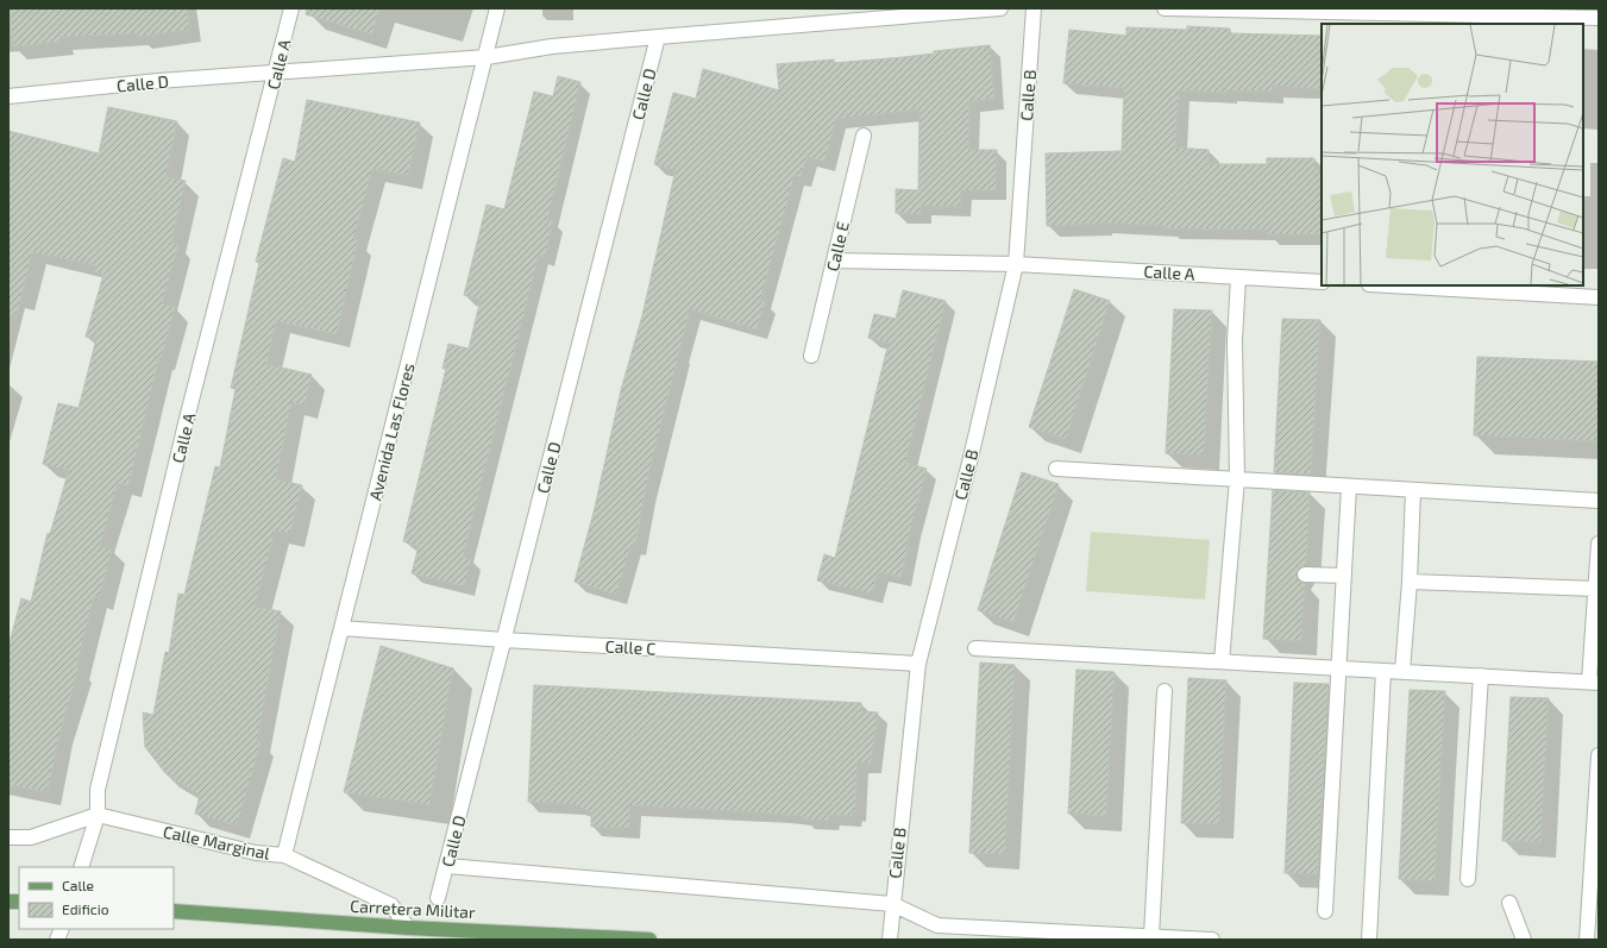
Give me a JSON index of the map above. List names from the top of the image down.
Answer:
{
  "streets": {
    "main road": ["Carretera Militar"],
    "street": [
      "Calle A",
      "Calle D",
      "Calle B",
      "Calle E",
      "Avenida Las Flores",
      "Calle C",
      "Calle Marginal"
    ]
  },
  "crossings": [
    ["Calle A", "Calle D"],
    ["Calle A", "Calle B"],
    ["Calle A", "Calle E"],
    ["Calle A", "Calle Marginal"],
    ["Calle D", "Avenida Las Flores"],
    ["Calle D", "Calle C"],
    ["Calle B", "Calle C"],
    ["Avenida Las Flores", "Calle C"],
    ["Avenida Las Flores", "Calle Marginal"],
    ["Calle Marginal", "Carretera Militar"]
  ],
  "legend": ["Calle", "Edificio"]
}
